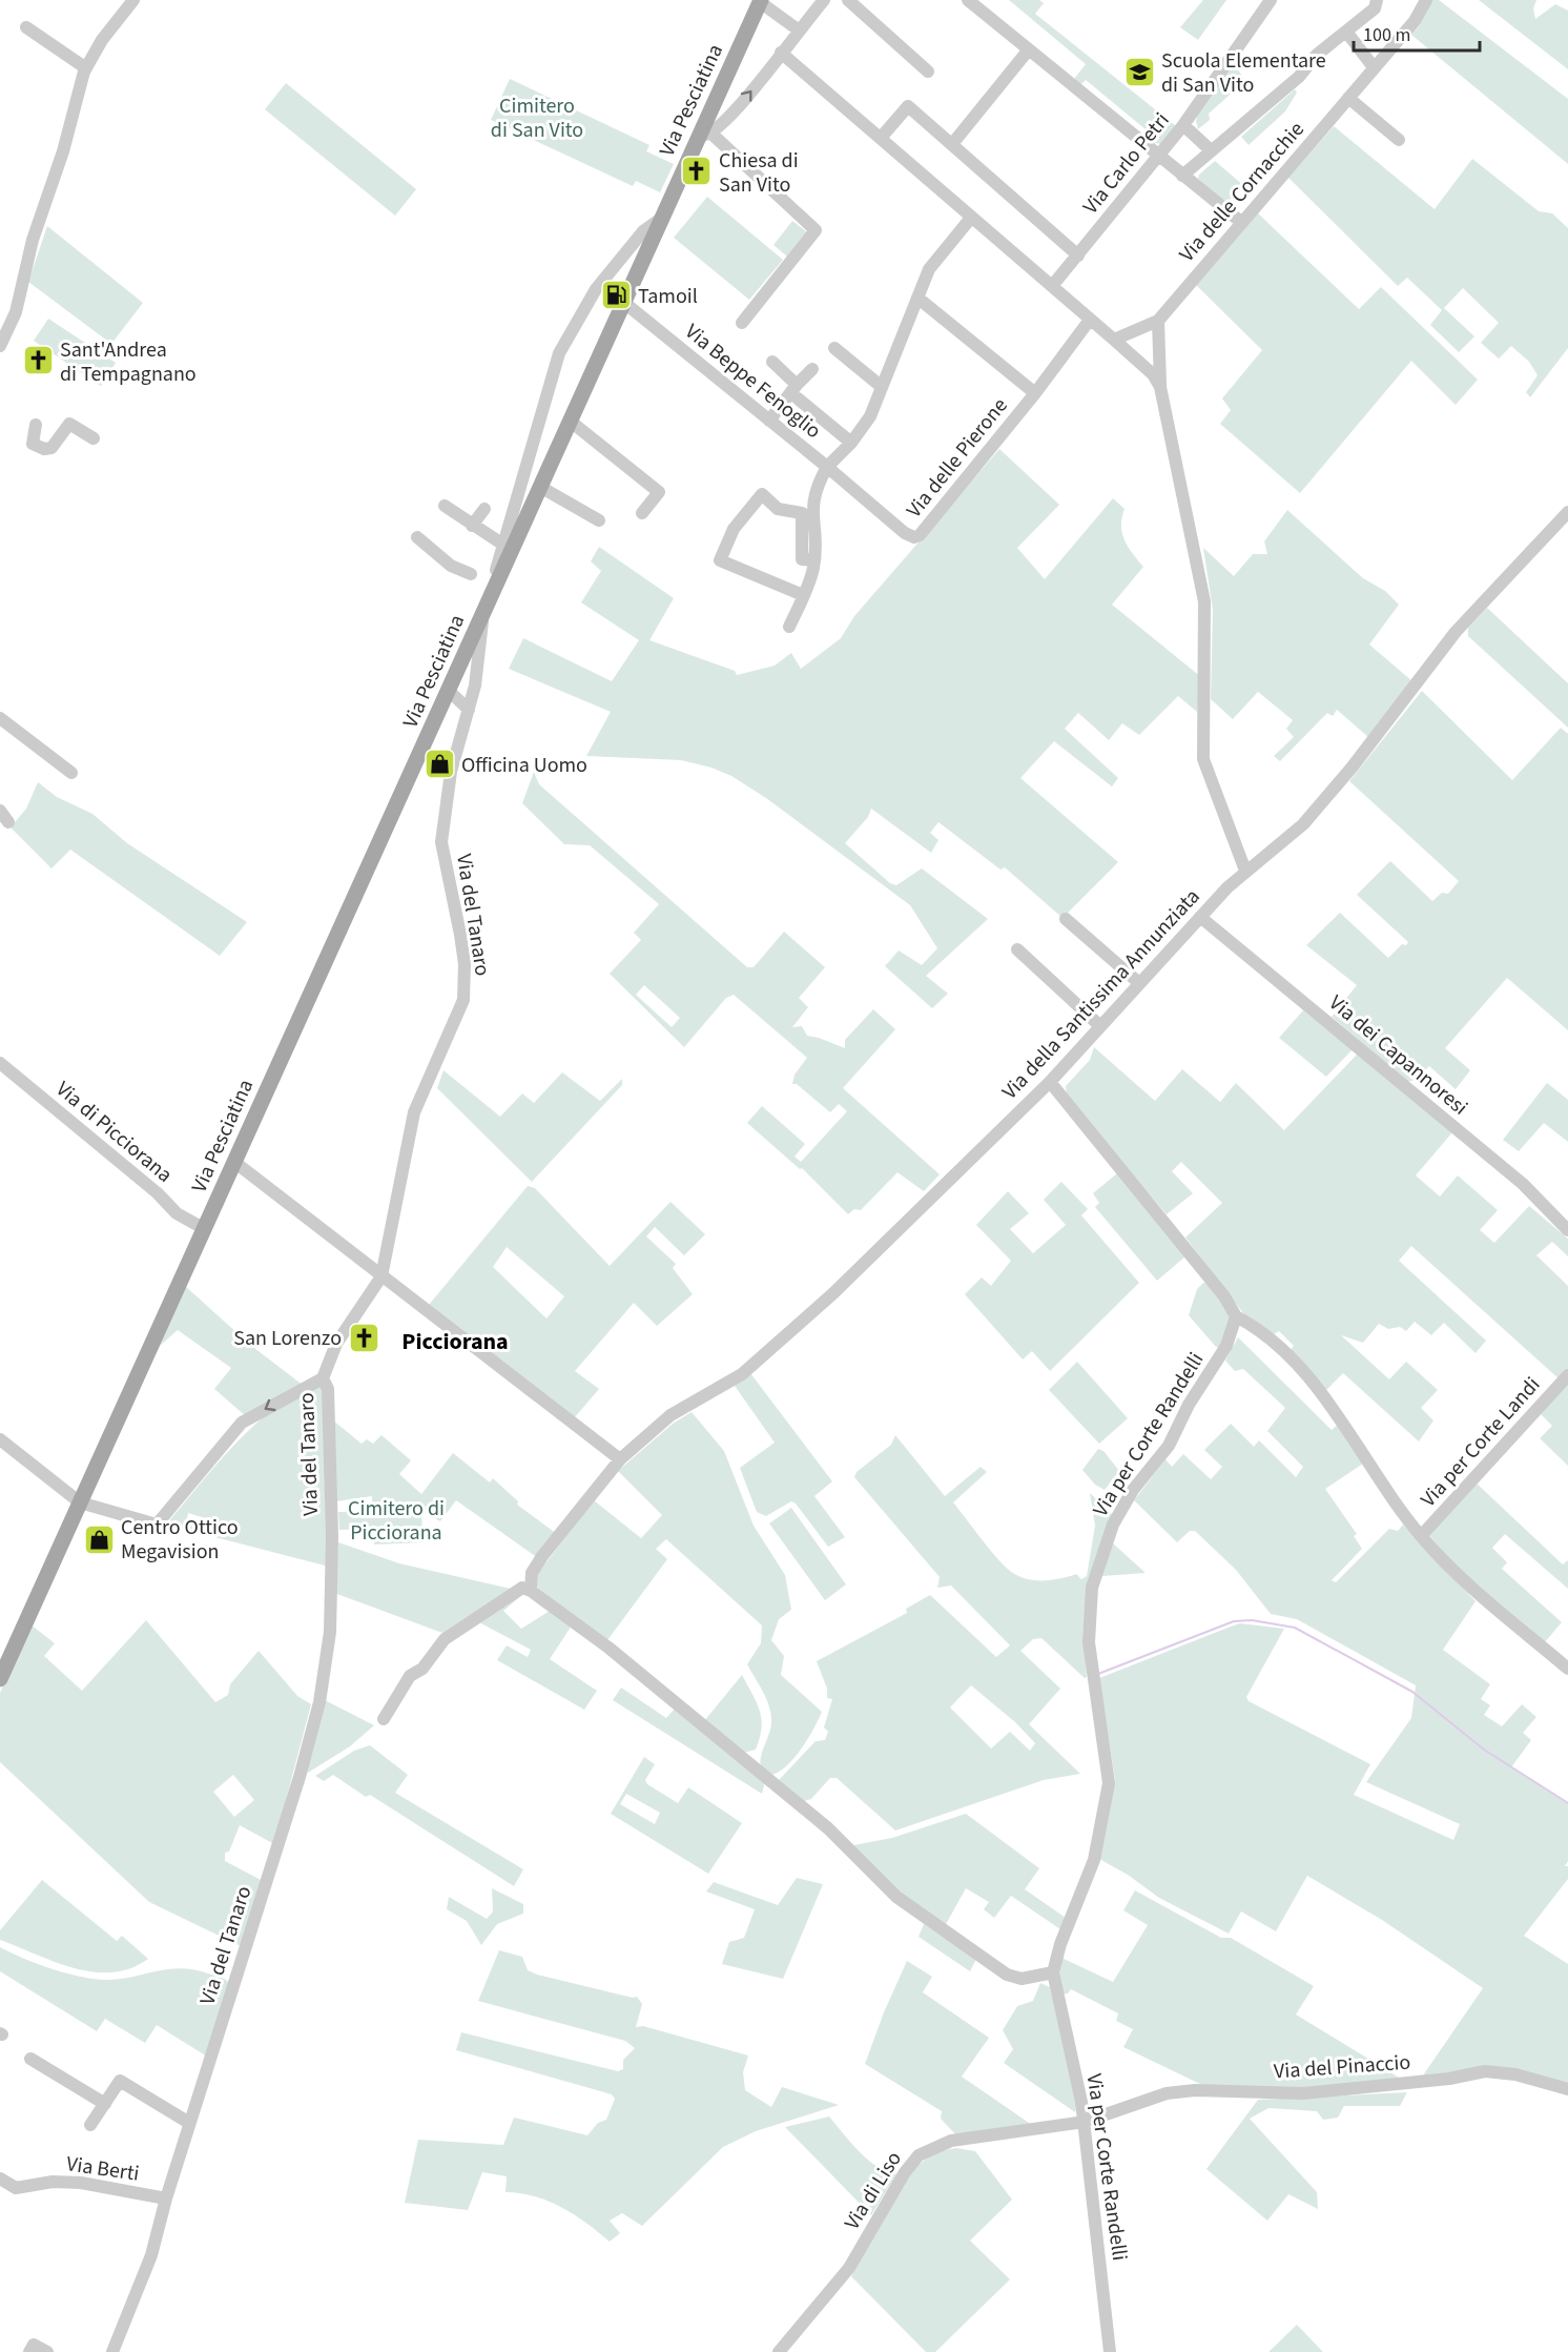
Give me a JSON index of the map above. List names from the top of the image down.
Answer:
{
  "streets": {
    "main road": ["Via Pesciatina"],
    "street": [
      "Via Carlo Petri",
      "Via delle Cornacchie",
      "Via Beppe Fenoglio",
      "Via delle Pierone",
      "Via del Tanaro",
      "Via della Santissima Annunziata",
      "Via dei Capannoresi",
      "Via di Picciorana",
      "Via per Corte Randelli",
      "Via per Corte Landi",
      "Via del Pinaccio",
      "Via Berti",
      "Via di Liso"
    ]
  },
  "crossings": [
    ["Via Pesciatina", "Via Beppe Fenoglio"],
    ["Via Pesciatina", "Via del Tanaro"],
    ["Via Pesciatina", "Via di Picciorana"],
    ["Via Beppe Fenoglio", "Via delle Pierone"],
    ["Via del Tanaro", "Via Berti"],
    ["Via della Santissima Annunziata", "Via dei Capannoresi"],
    ["Via per Corte Randelli", "Via del Pinaccio"],
    ["Via per Corte Randelli", "Via di Liso"],
    ["Via del Pinaccio", "Via di Liso"]
  ],
  "districts": ["Picciorana"],
  "parks": ["Cimitero di San Vito", "Cimitero di Picciorana"],
  "places": {
    "school or university": ["Scuola Elementare di San Vito"],
    "church": ["Chiesa di San Vito", "Sant'Andrea di Tempagnano", "San Lorenzo"],
    "fuel station": ["Tamoil"],
    "shop": ["Officina Uomo", "Centro Ottico Megavision"]
  },
  "scale_bar": "100 m"
}
